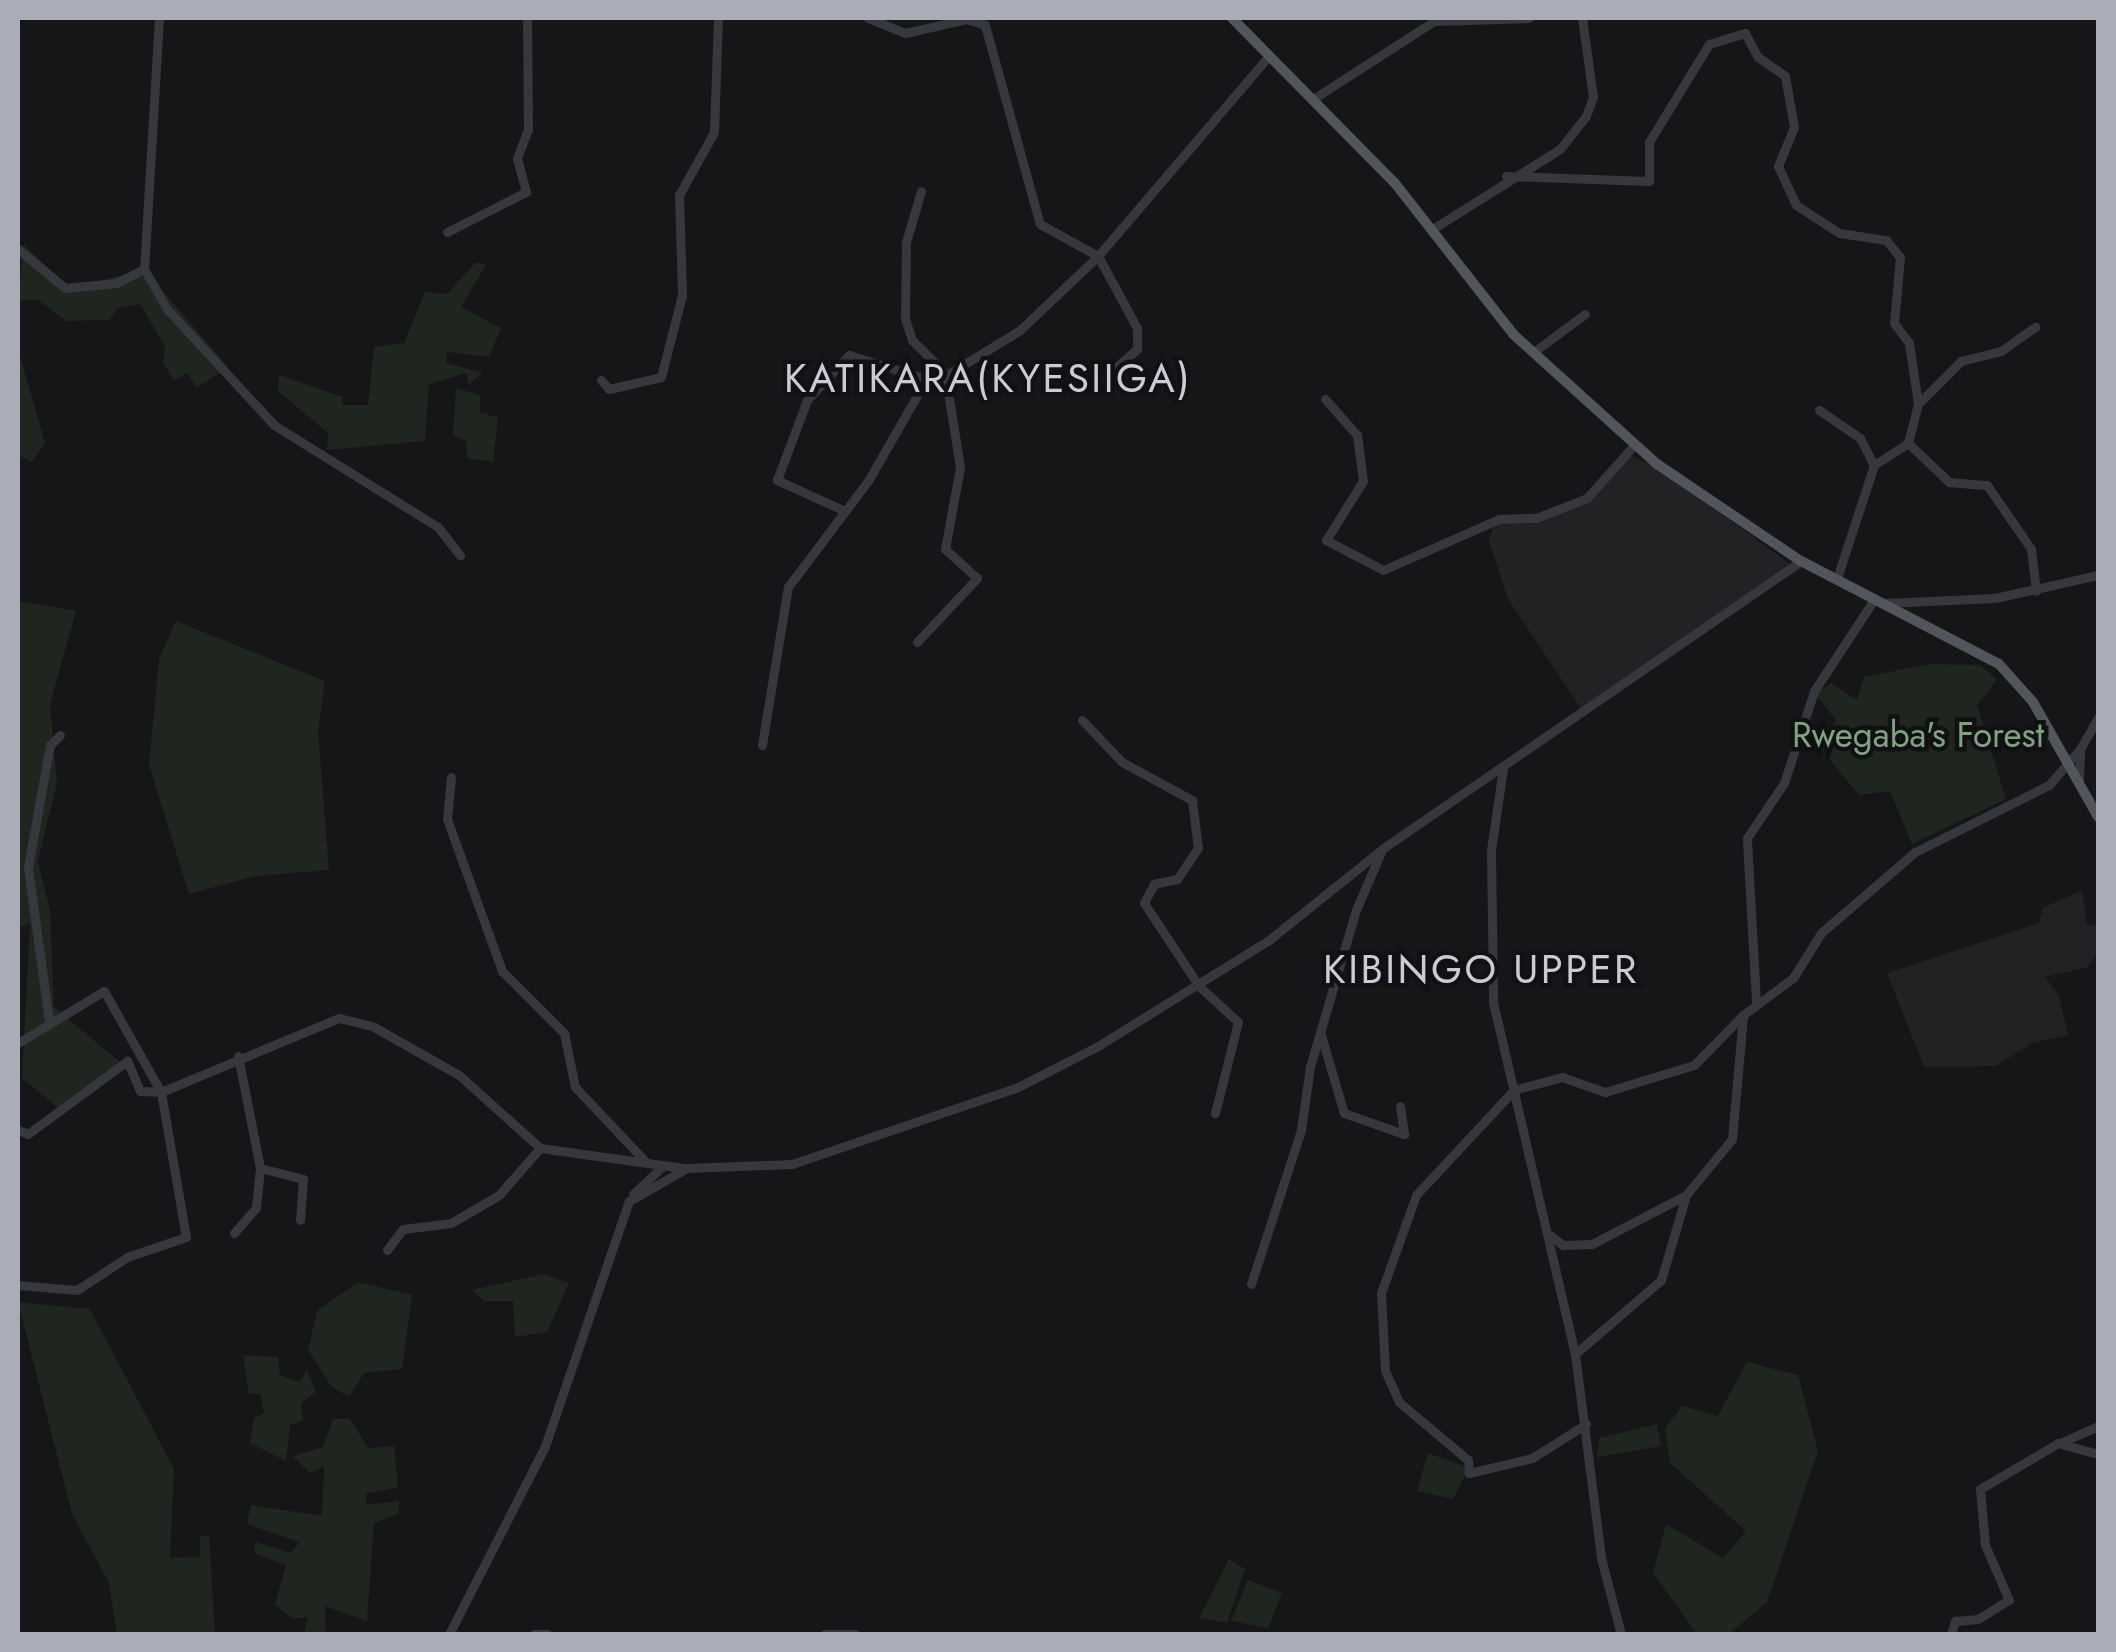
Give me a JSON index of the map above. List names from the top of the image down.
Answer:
{
  "districts": ["KATIKARA(KYESIIGA)", "KIBINGO UPPER"],
  "parks": ["Rwegaba's Forest"]
}
